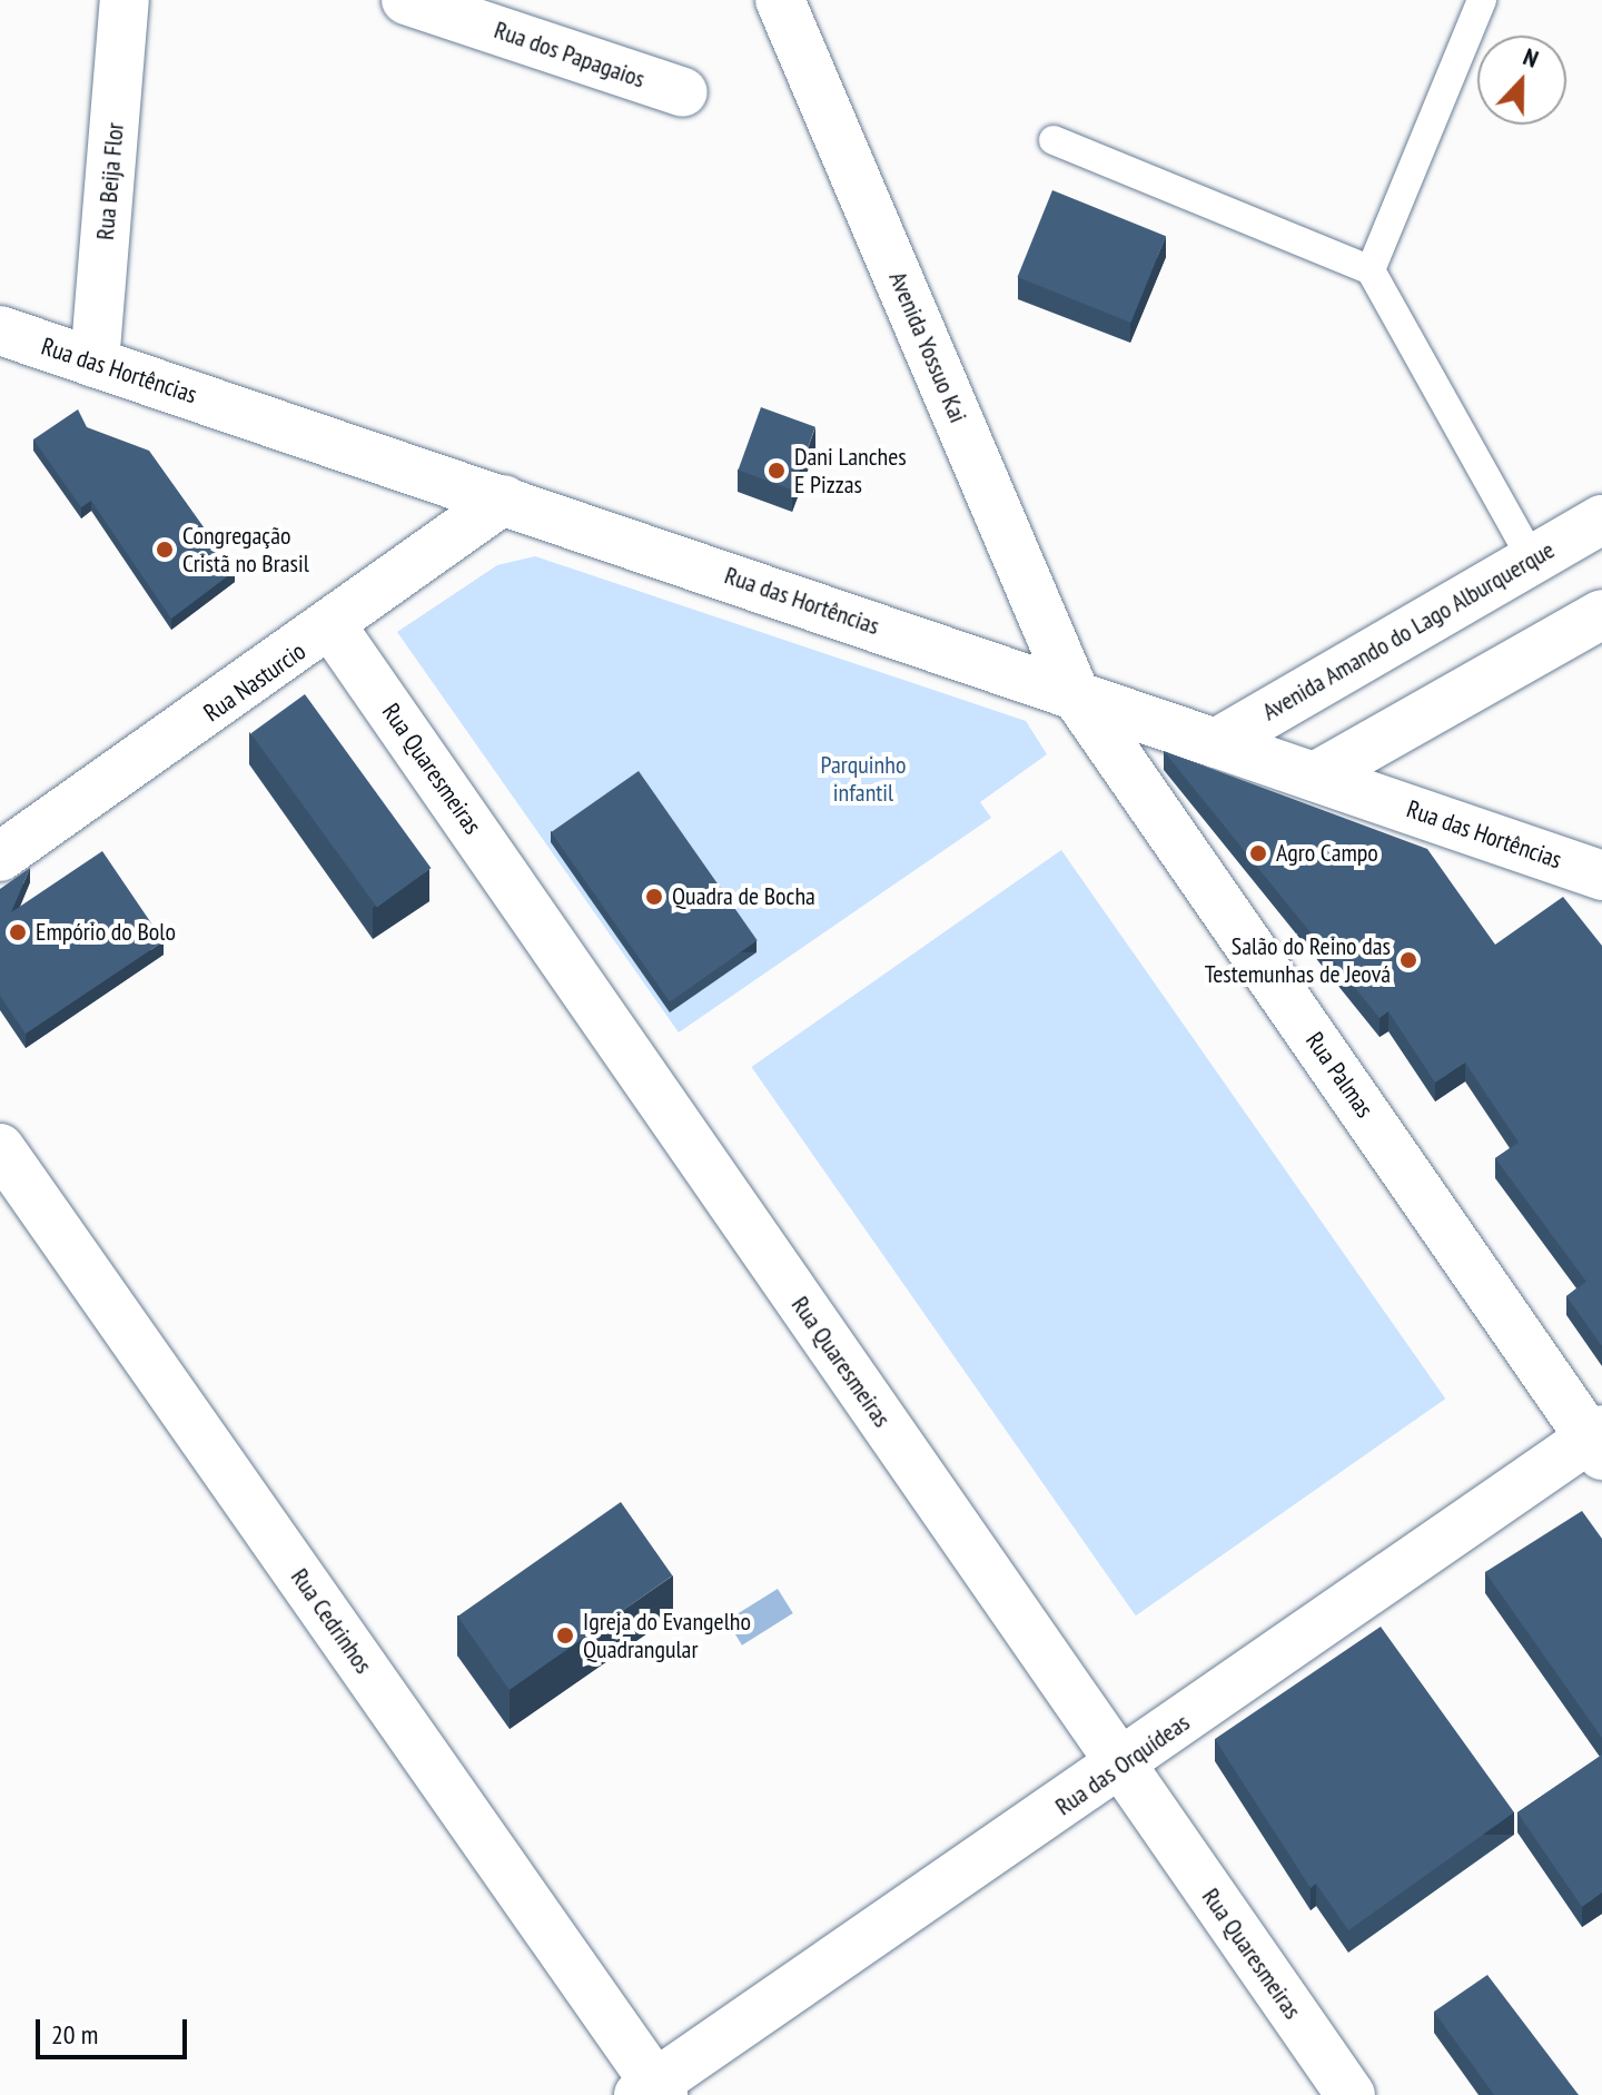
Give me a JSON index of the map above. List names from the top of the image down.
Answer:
{
  "streets": {
    "street": [
      "Rua dos Papagaios",
      "Rua Beija Flor",
      "Avenida Yossuo Kai",
      "Rua das Hortências",
      "Avenida Amando do Lago Alburquerque",
      "Rua Nasturcio",
      "Rua Quaresmeiras",
      "Rua Palmas",
      "Rua Cedrinhos",
      "Rua das Orquídeas"
    ]
  },
  "crossings": [
    ["Rua Beija Flor", "Rua das Hortências"],
    ["Avenida Yossuo Kai", "Rua das Hortências"],
    ["Avenida Yossuo Kai", "Rua Palmas"],
    ["Rua das Hortências", "Avenida Amando do Lago Alburquerque"],
    ["Rua das Hortências", "Rua Nasturcio"],
    ["Rua das Hortências", "Rua Palmas"],
    ["Rua Nasturcio", "Rua Quaresmeiras"],
    ["Rua Quaresmeiras", "Rua das Orquídeas"],
    ["Rua Palmas", "Rua das Orquídeas"],
    ["Rua Cedrinhos", "Rua das Orquídeas"]
  ],
  "parks": ["Parquinho infantil"],
  "places": [
    "Dani Lanches E Pizzas",
    "Congregação Cristã no Brasil",
    "Agro Campo",
    "Quadra de Bocha",
    "Empório do Bolo",
    "Salão do Reino das Testemunhas de Jeová",
    "Igreja do Evangelho Quadrangular"
  ],
  "scale_bar": "20 m",
  "north": "top"
}
